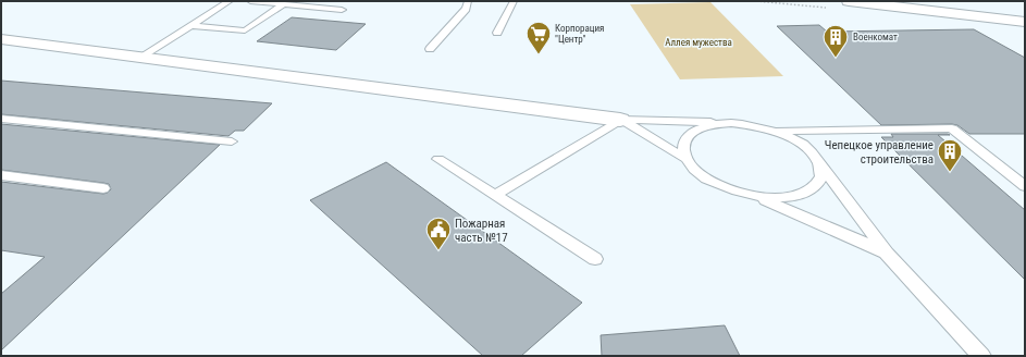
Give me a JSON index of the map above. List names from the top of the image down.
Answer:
{
  "parks": ["Аллея мужества"],
  "places": {
    "supermarket": ["Корпорация \"Центр\""],
    "building": ["Военкомат", "Чепецкое управление строительства"],
    "public building": ["Пожарная часть №17"]
  }
}
